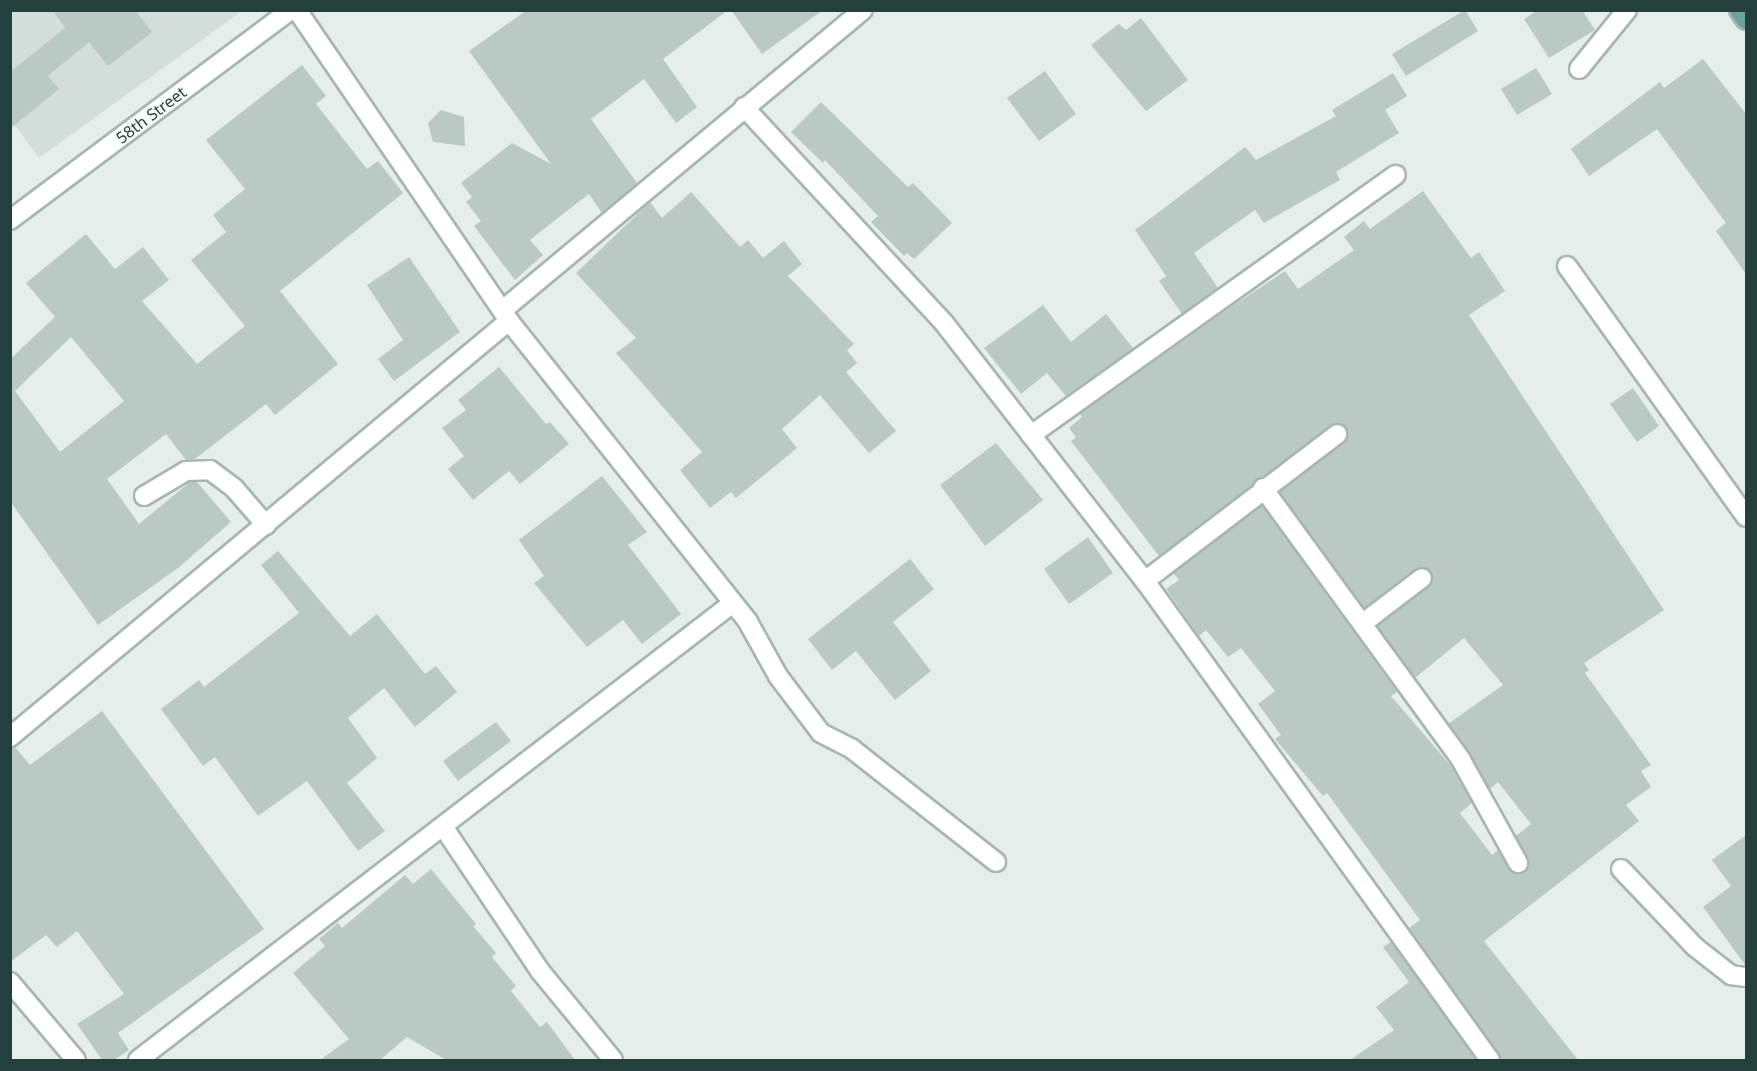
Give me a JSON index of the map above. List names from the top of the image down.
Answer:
{
  "streets": {
    "street": ["58th Street"]
  }
}
